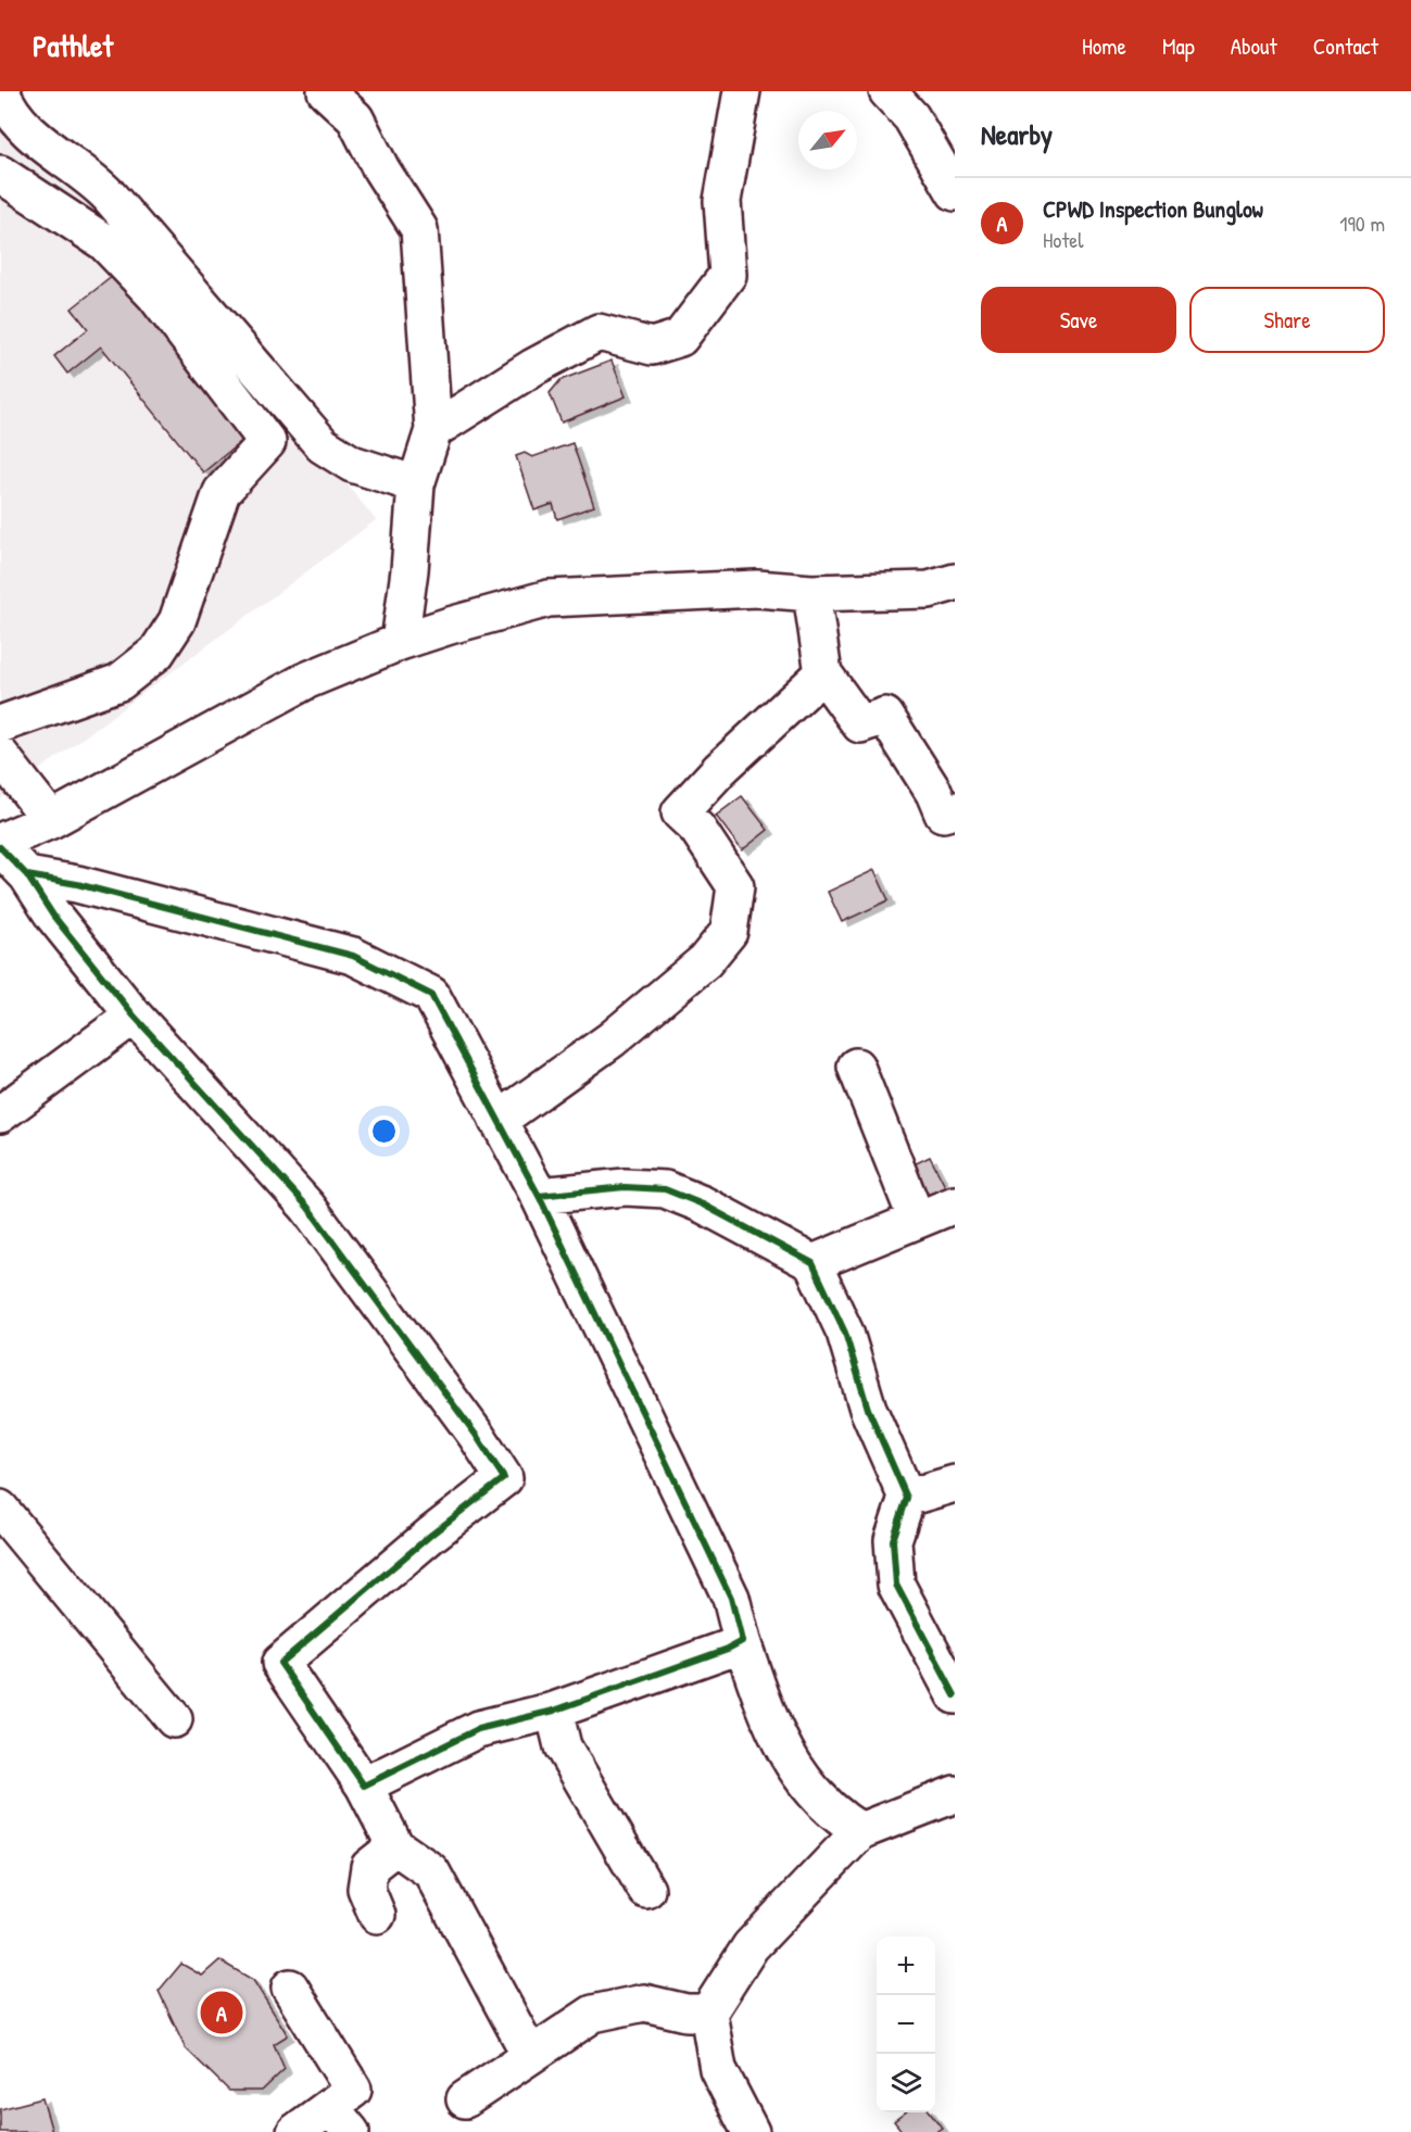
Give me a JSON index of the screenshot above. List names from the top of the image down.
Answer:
{
  "north": "top right",
  "page": {
    "header": "Pathlet",
    "nav": [
      "Home",
      "Map",
      "About",
      "Contact"
    ],
    "heading": "Nearby",
    "list": [
      {
        "mark": "A",
        "name": "CPWD Inspection Bunglow",
        "note": "Hotel",
        "value": "190 m"
      }
    ],
    "buttons": ["Save", "Share"],
    "map_buttons": ["+", "−"],
    "pins": "A"
  }
}
